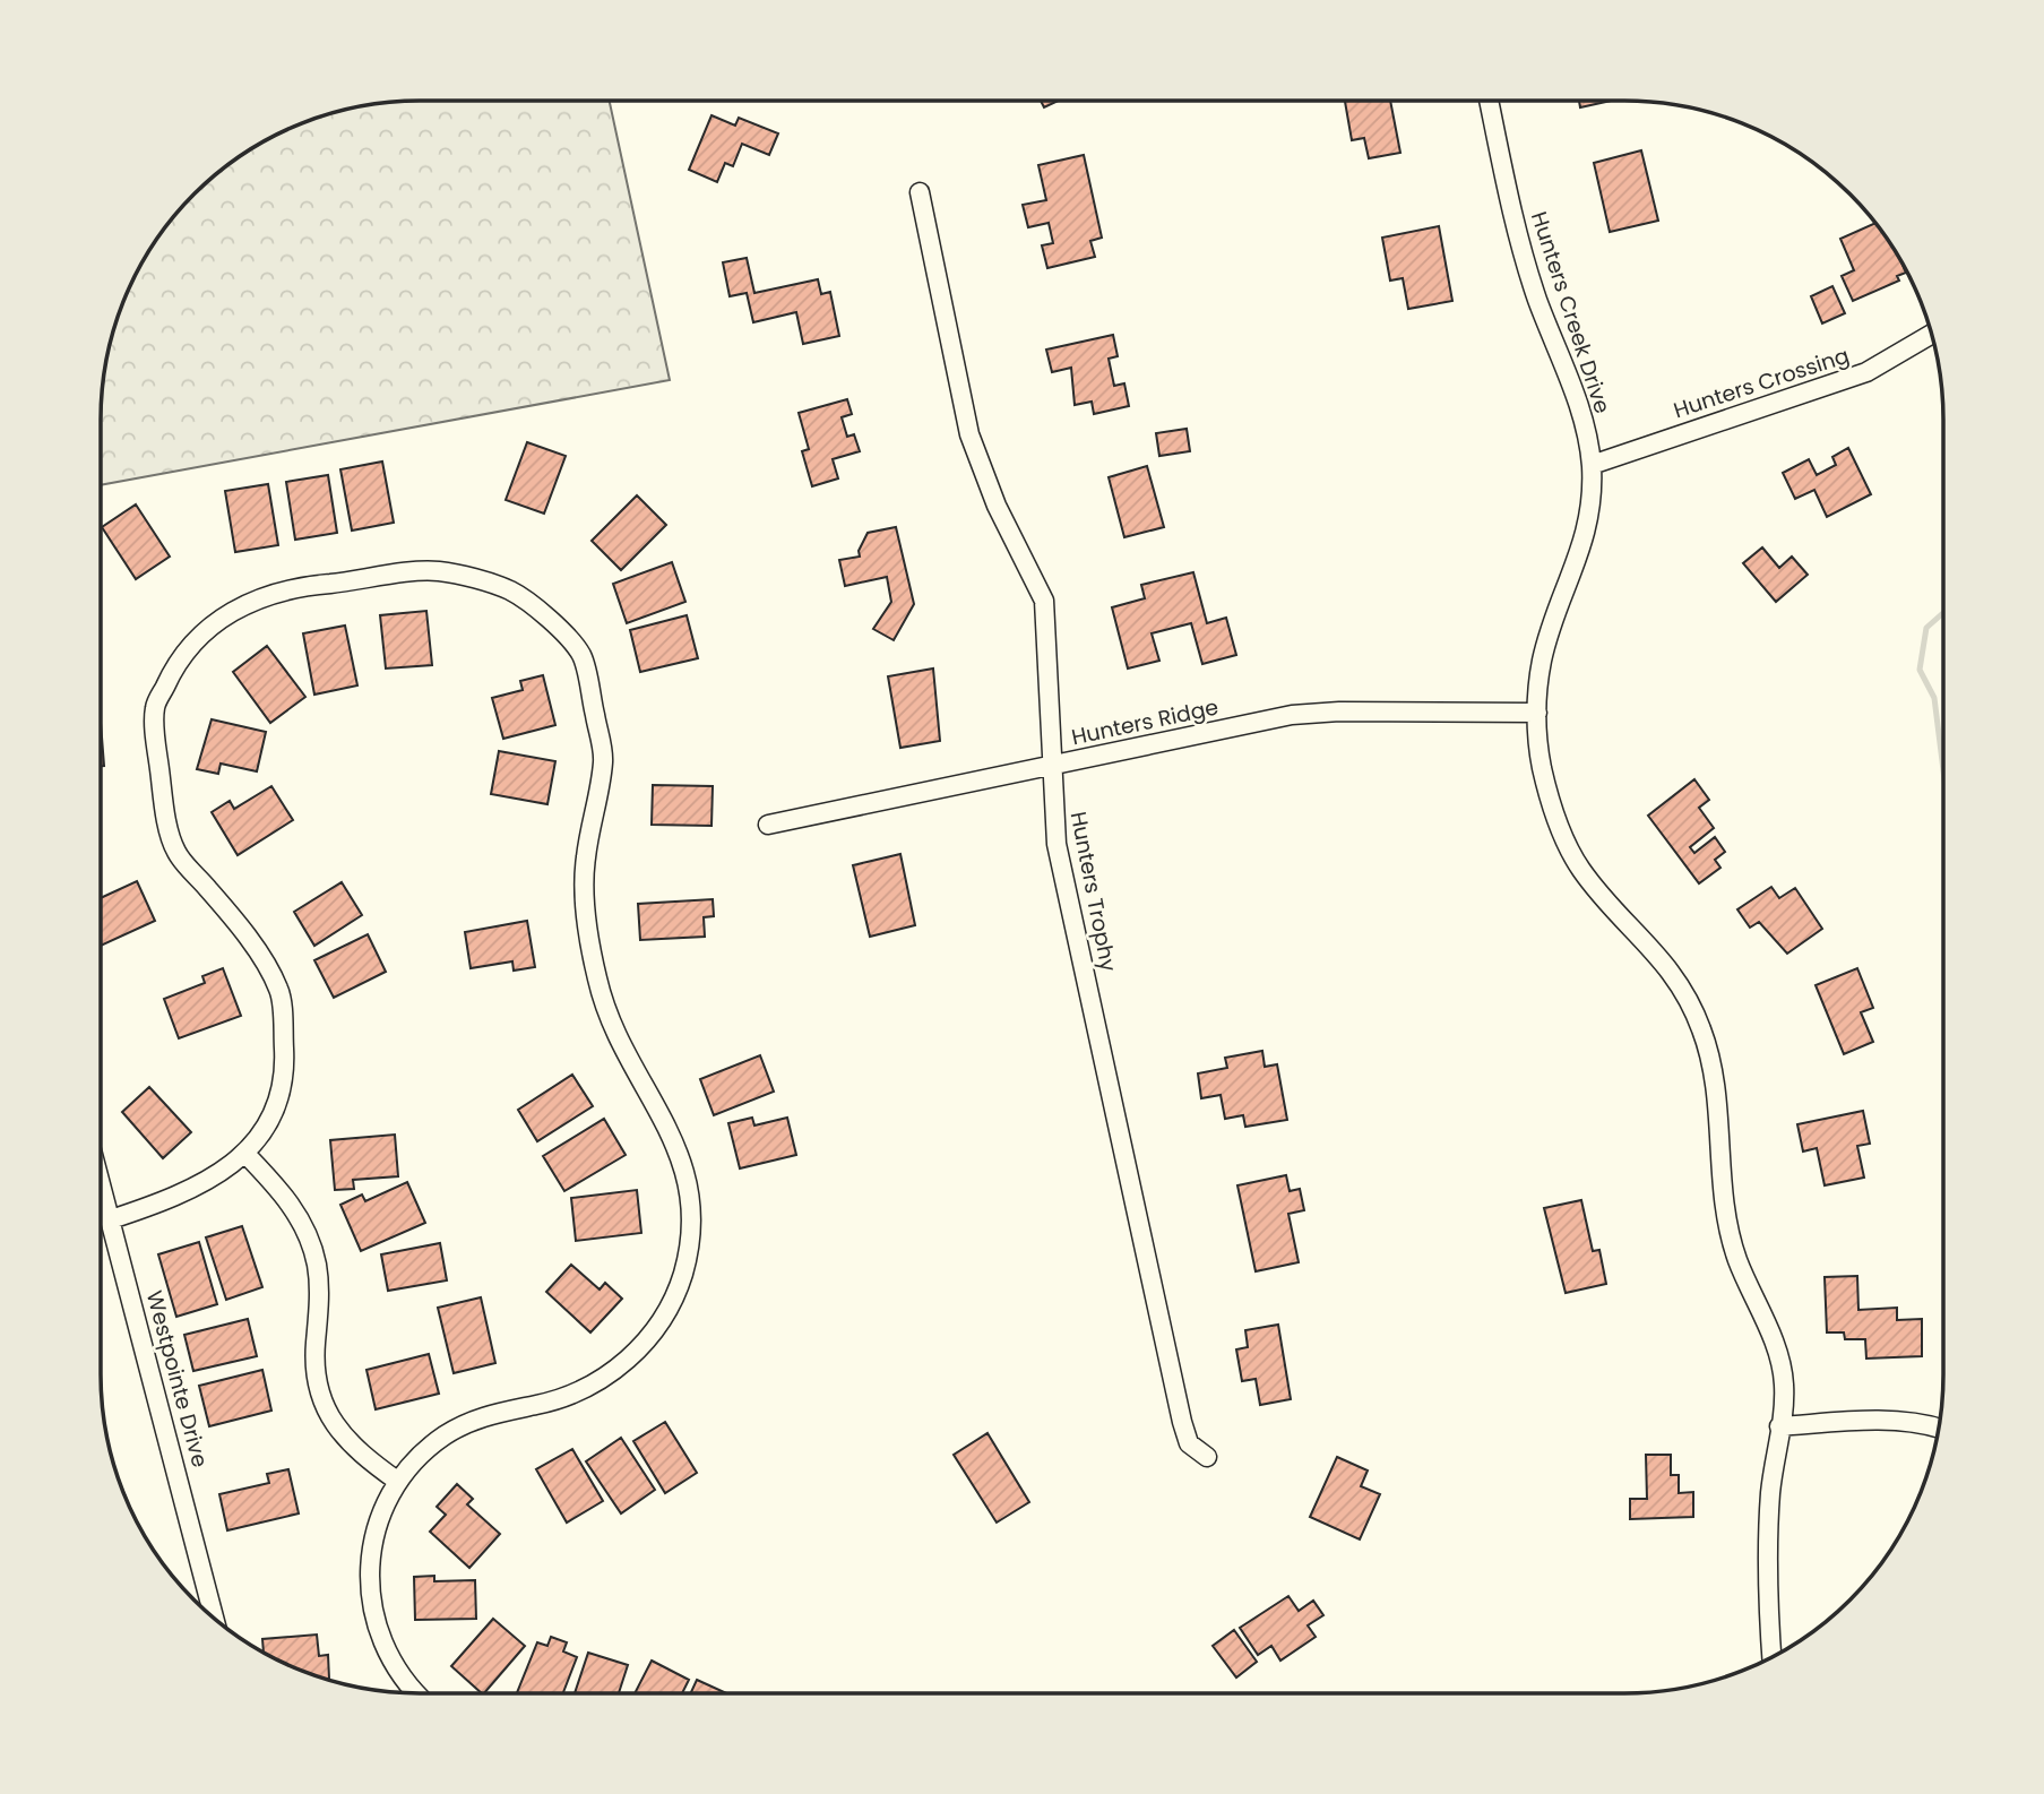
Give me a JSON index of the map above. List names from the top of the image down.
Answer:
{
  "streets": {
    "street": [
      "Hunters Creek Drive",
      "Hunters Crossing",
      "Hunters Ridge",
      "Hunters Trophy",
      "Westpointe Drive"
    ]
  },
  "crossings": [
    ["Hunters Creek Drive", "Hunters Crossing"],
    ["Hunters Creek Drive", "Hunters Ridge"],
    ["Hunters Ridge", "Hunters Trophy"]
  ]
}
